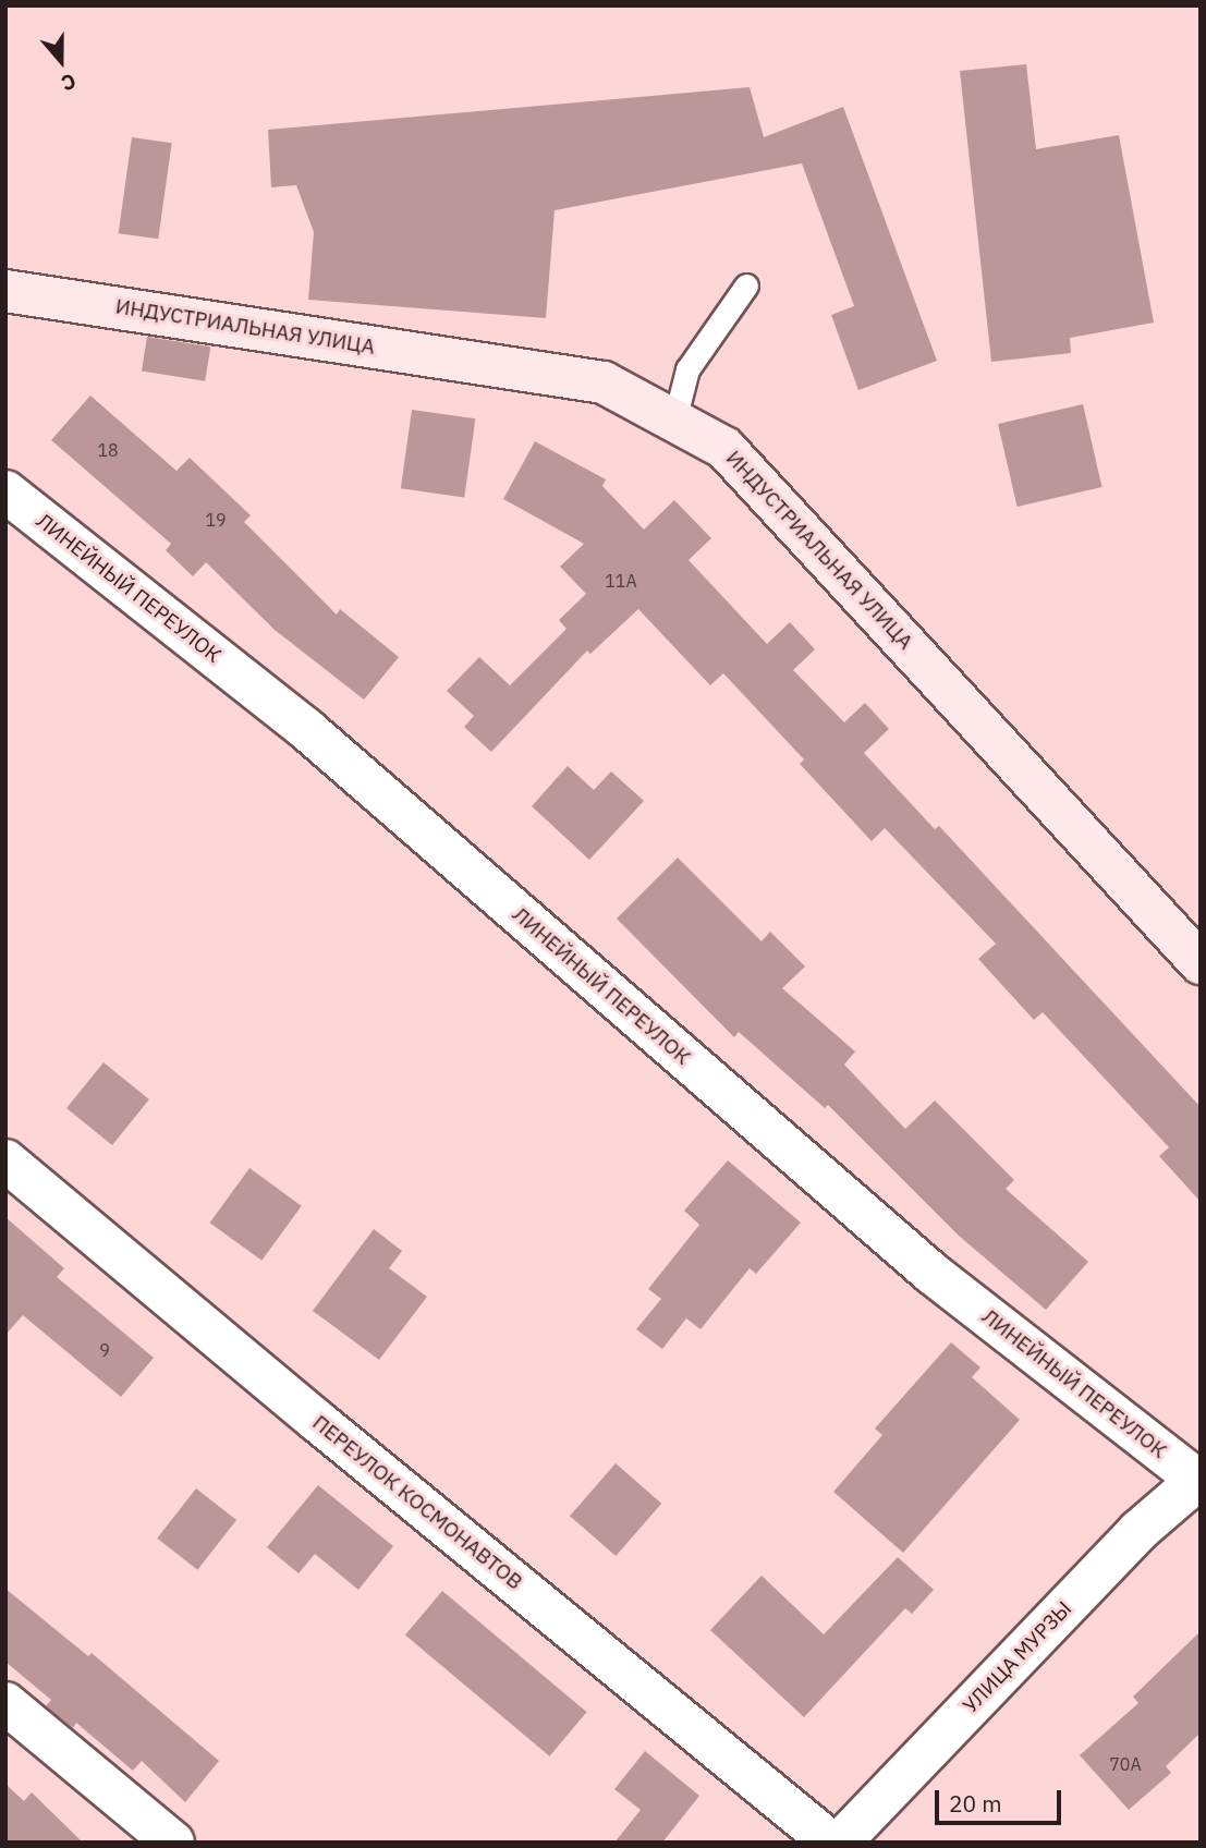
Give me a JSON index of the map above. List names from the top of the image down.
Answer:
{
  "streets": {
    "street": [
      "ИНДУСТРИАЛЬНАЯ УЛИЦА",
      "ЛИНЕЙНЫЙ ПЕРЕУЛОК",
      "ПЕРЕУЛОК КОСМОНАВТОВ",
      "УЛИЦА МУРЗЫ"
    ]
  },
  "crossings": [
    ["ЛИНЕЙНЫЙ ПЕРЕУЛОК", "УЛИЦА МУРЗЫ"]
  ],
  "house_numbers": [
    "18",
    "19",
    "11А",
    "9",
    "70А"
  ],
  "scale_bar": "20 m",
  "north": "bottom"
}
